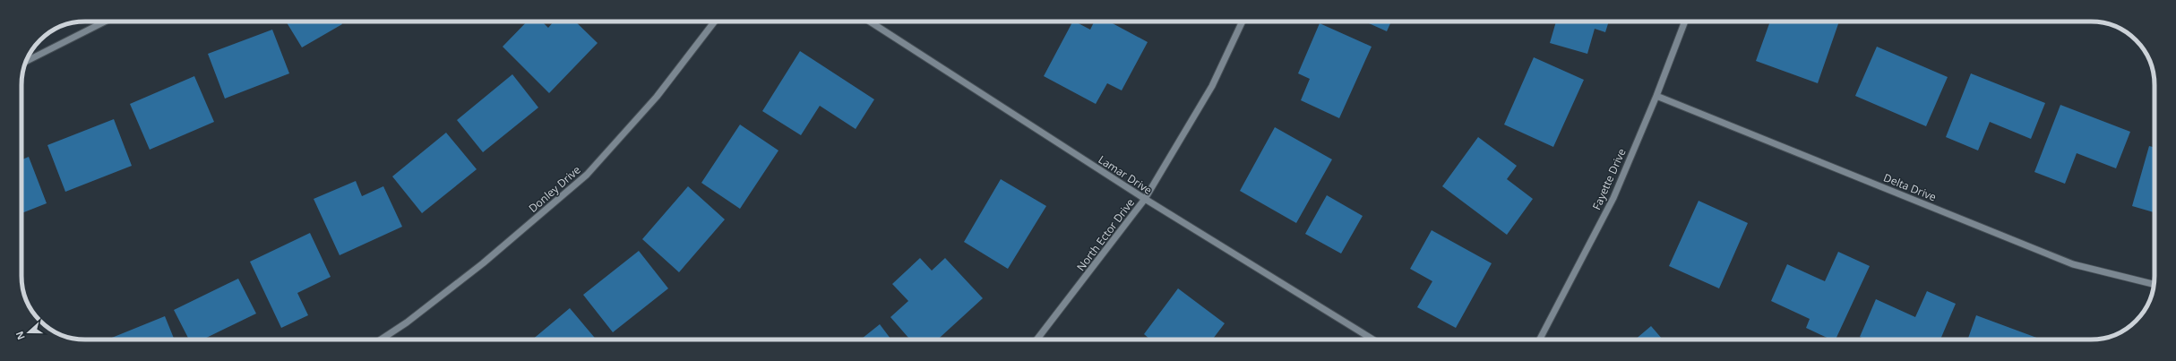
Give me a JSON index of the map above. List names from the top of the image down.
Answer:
{
  "streets": {
    "street": [
      "Lamar Drive",
      "Fayette Drive",
      "Delta Drive",
      "Donley Drive",
      "North Ector Drive"
    ]
  },
  "crossings": [
    ["Lamar Drive", "North Ector Drive"],
    ["Fayette Drive", "Delta Drive"]
  ],
  "north": "left"
}
